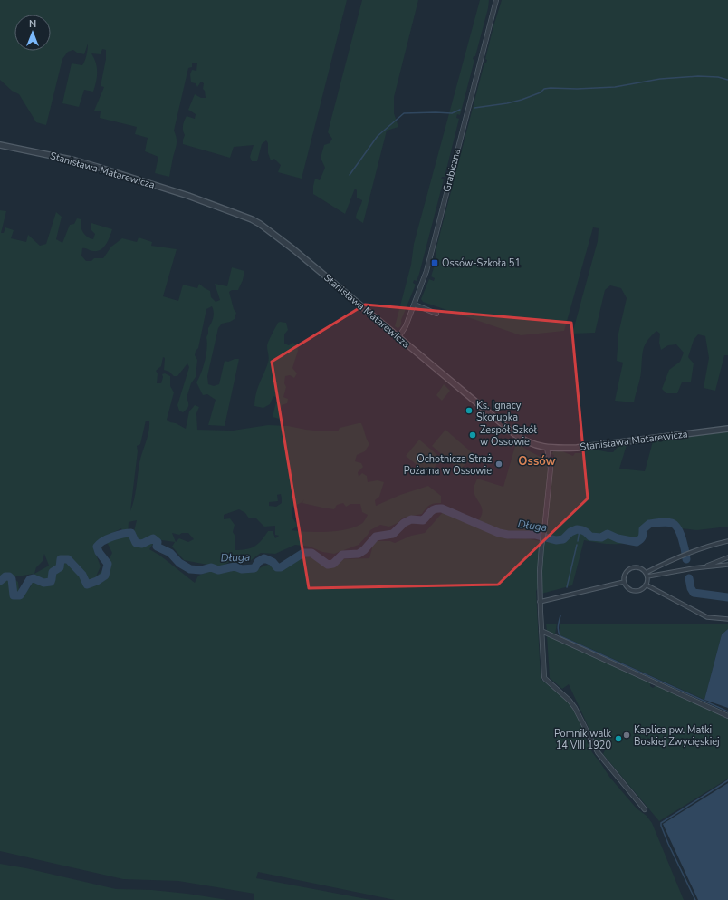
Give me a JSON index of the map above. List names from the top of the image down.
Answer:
{
  "streets": {
    "street": ["Stanisława Matarewicza", "Grabiczna"]
  },
  "crossings": [
    ["Stanisława Matarewicza", "Grabiczna"]
  ],
  "districts": ["Ossów"],
  "water": ["Długa"],
  "places": {
    "transit": ["Ossów-Szkoła 51"],
    "other": [
      "Ks. Ignacy Skorupka",
      "Zespół Szkół w Ossowie",
      "Ochotnicza Straż Pożarna w Ossowie",
      "Kaplica pw. Matki Boskiej Zwycięskiej",
      "Pomnik walk 14 VIII 1920"
    ]
  },
  "north": "top"
}
